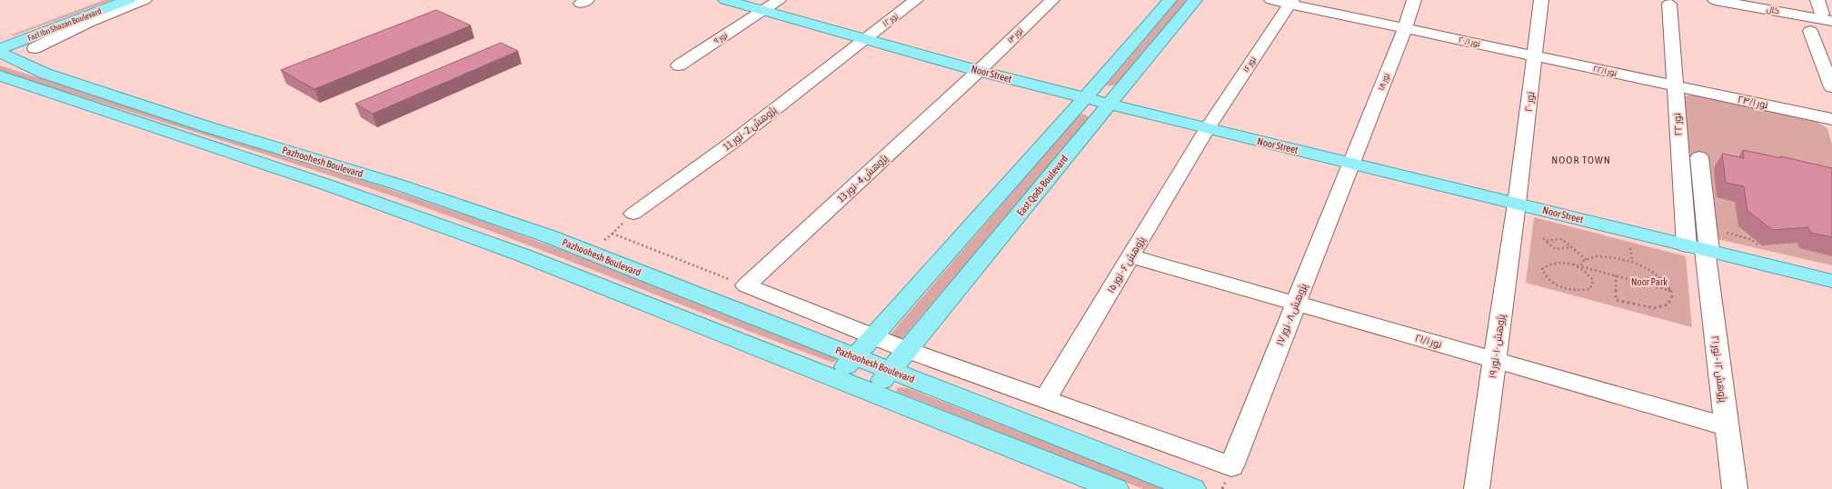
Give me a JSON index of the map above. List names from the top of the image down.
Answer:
{
  "streets": {
    "main road": [
      "Fazl Ibn Shazan Boulevard",
      "Noor Street",
      "Pazhoohesh Boulevard",
      "East Qods Boulevard"
    ],
    "street": [
      "کال",
      "نور ۱۲",
      "نور ۱۴",
      "نور ۹",
      "نور ۲۰/۱",
      "نور ۱۶",
      "نور ۲۲/۱",
      "نور ۱۸",
      "نور ۲۰",
      "نور ۲۴/۱",
      "نور ۲۲",
      "پژوهش 2 - نور 11",
      "پژوهش 4 - نور 13",
      "پژوهش ۶ - نور ۱۵",
      "پژوهش ۸ - نور ۱۷",
      "نور ۲۱/۱",
      "پژوهش ۱۰ - نور ۱۹",
      "پژوهش ۱۲ - نور ۲۱"
    ]
  },
  "crossings": [
    ["نور ۱۲", "Noor Street"],
    ["نور ۱۲", "پژوهش 2 - نور 11"],
    ["Fazl Ibn Shazan Boulevard", "Pazhoohesh Boulevard"],
    ["نور ۱۴", "Noor Street"],
    ["نور ۱۴", "پژوهش 4 - نور 13"],
    ["نور ۹", "Noor Street"],
    ["نور ۲۰/۱", "نور ۱۶"],
    ["نور ۲۰/۱", "نور ۲۲/۱"],
    ["نور ۲۰/۱", "نور ۱۸"],
    ["نور ۲۰/۱", "نور ۲۰"],
    ["نور ۱۶", "Noor Street"],
    ["نور ۱۶", "پژوهش ۶ - نور ۱۵"],
    ["نور ۲۲/۱", "نور ۲۰"],
    ["نور ۲۲/۱", "نور ۲۴/۱"],
    ["نور ۲۲/۱", "نور ۲۲"],
    ["Noor Street", "نور ۱۸"],
    ["Noor Street", "نور ۲۰"],
    ["Noor Street", "نور ۲۲"],
    ["Noor Street", "پژوهش 2 - نور 11"],
    ["Noor Street", "پژوهش 4 - نور 13"],
    ["Noor Street", "East Qods Boulevard"],
    ["Noor Street", "پژوهش ۶ - نور ۱۵"],
    ["Noor Street", "پژوهش ۸ - نور ۱۷"],
    ["Noor Street", "پژوهش ۱۰ - نور ۱۹"],
    ["Noor Street", "پژوهش ۱۲ - نور ۲۱"],
    ["نور ۱۸", "پژوهش ۸ - نور ۱۷"],
    ["نور ۲۰", "پژوهش ۱۰ - نور ۱۹"],
    ["نور ۲۴/۱", "نور ۲۲"],
    ["نور ۲۲", "پژوهش ۱۲ - نور ۲۱"],
    ["Pazhoohesh Boulevard", "East Qods Boulevard"],
    ["پژوهش ۶ - نور ۱۵", "پژوهش ۸ - نور ۱۷"],
    ["پژوهش ۶ - نور ۱۵", "نور ۲۱/۱"],
    ["پژوهش ۸ - نور ۱۷", "نور ۲۱/۱"],
    ["نور ۲۱/۱", "پژوهش ۱۰ - نور ۱۹"],
    ["نور ۲۱/۱", "پژوهش ۱۲ - نور ۲۱"]
  ],
  "districts": ["NOOR TOWN"],
  "parks": ["Noor Park"]
}
